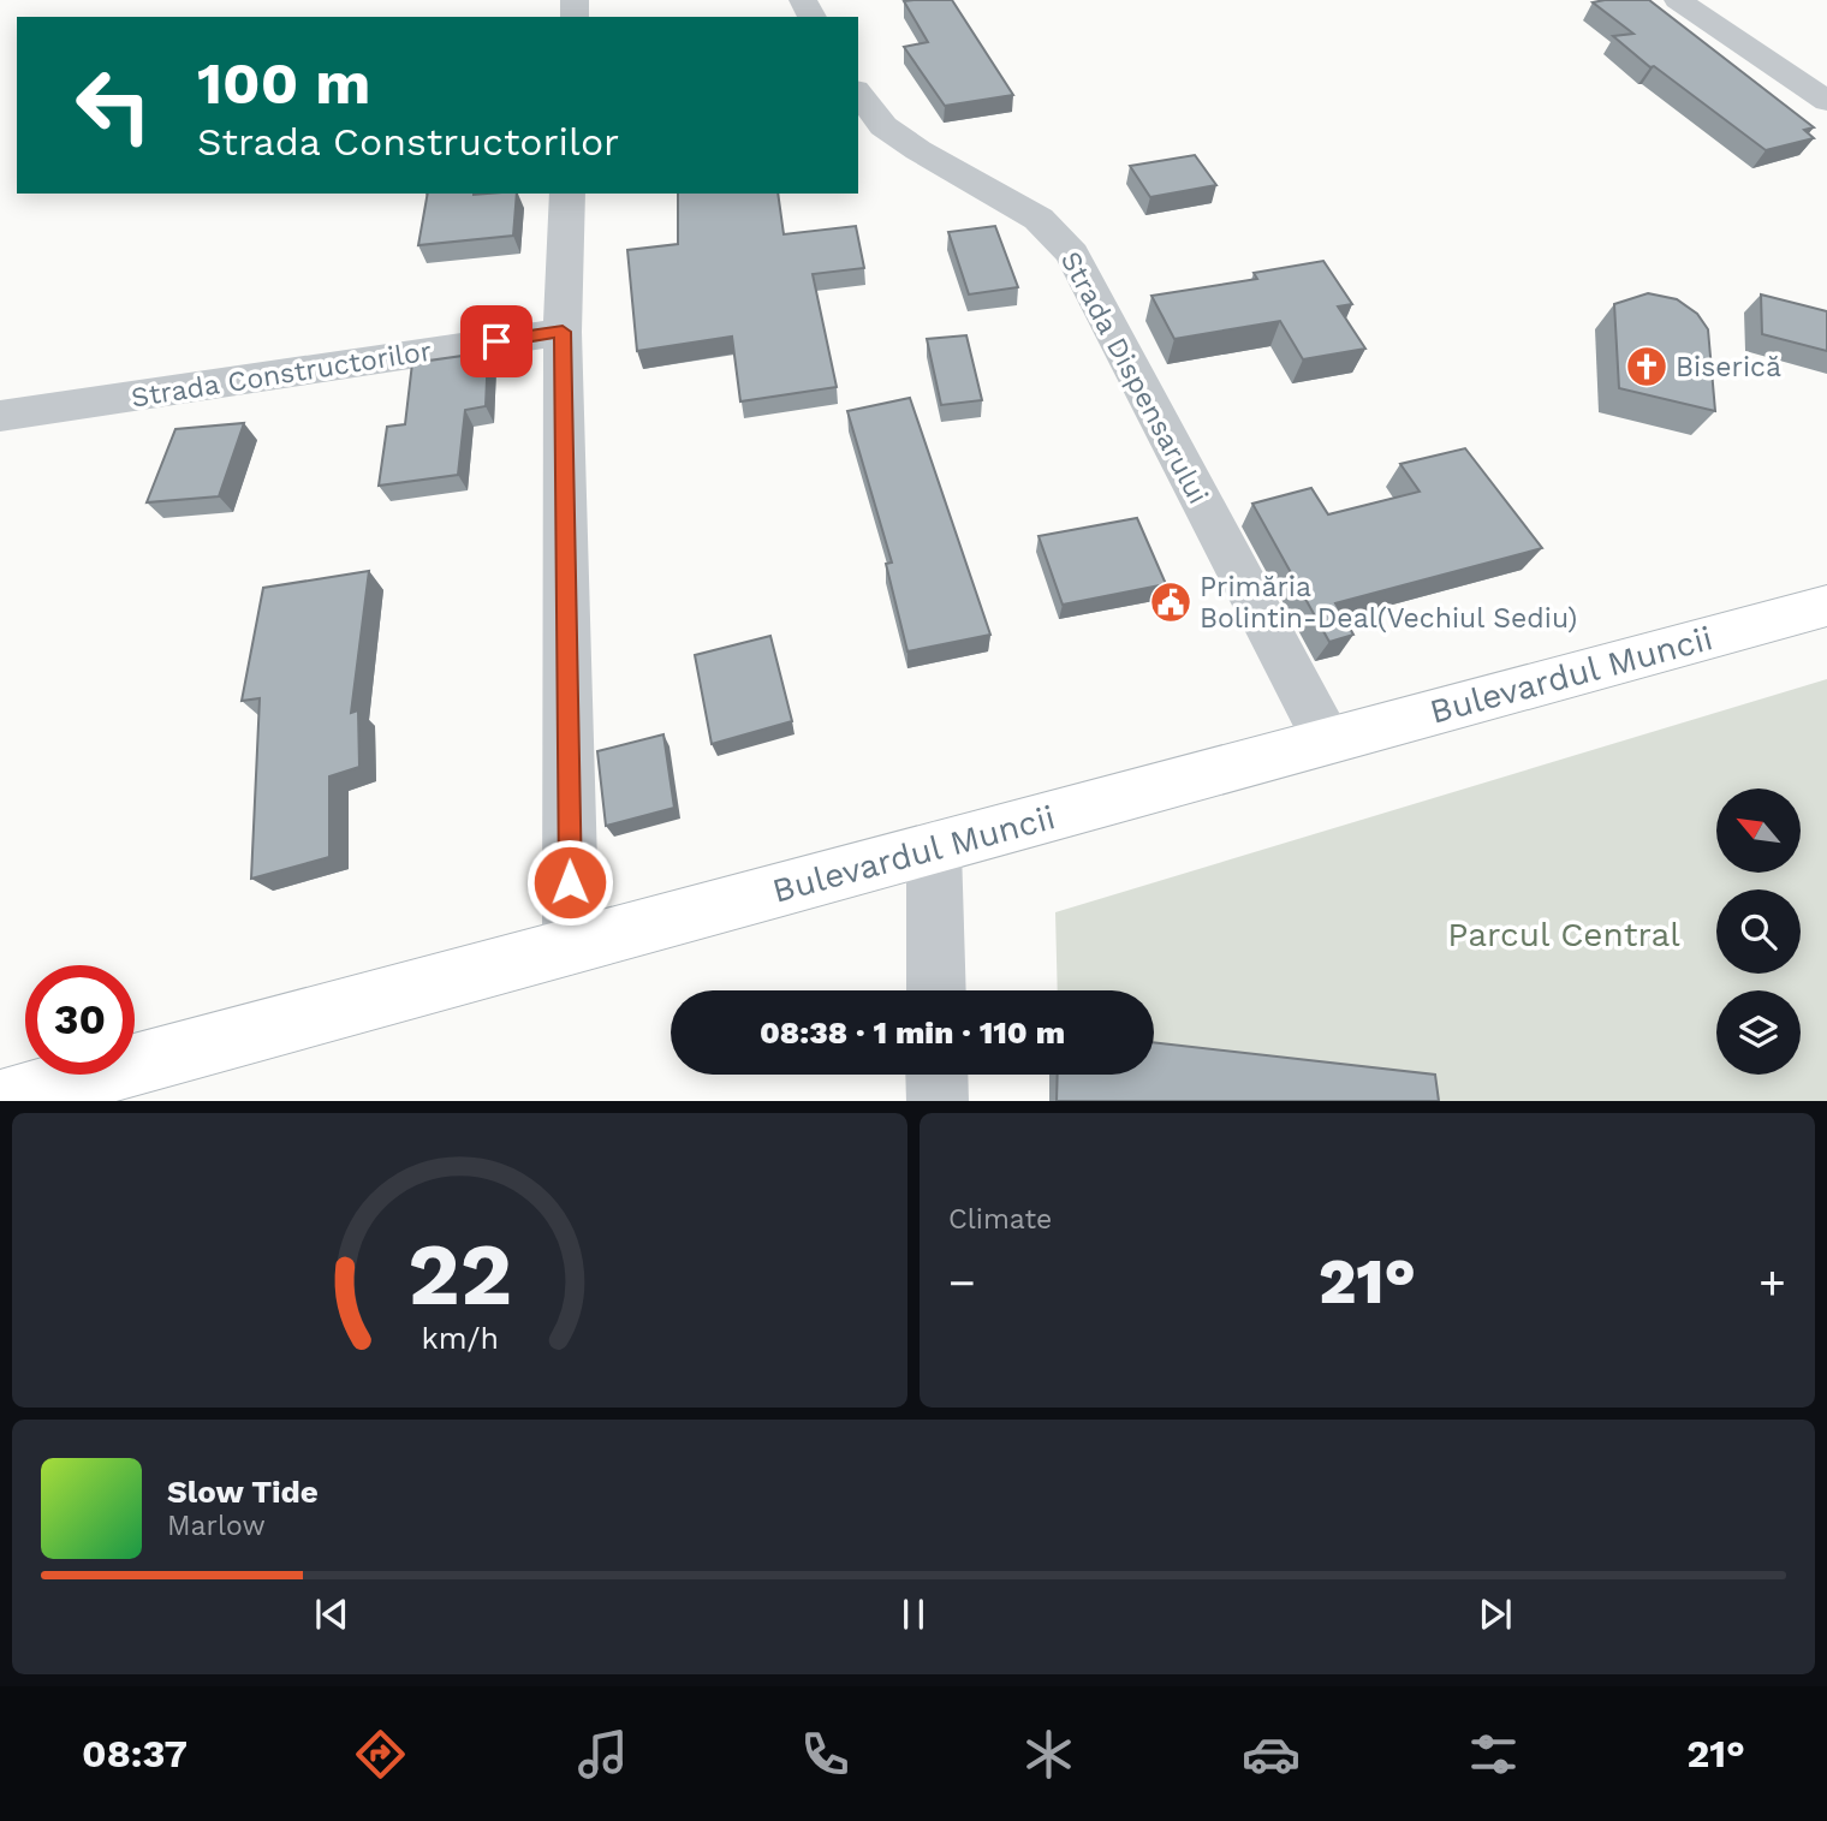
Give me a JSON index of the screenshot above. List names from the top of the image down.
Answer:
{
  "streets": {
    "street": ["Strada Constructorilor", "Strada Dispensarului", "Bulevardul Muncii"]
  },
  "crossings": [
    ["Strada Dispensarului", "Bulevardul Muncii"]
  ],
  "parks": ["Parcul Central"],
  "places": {
    "church": ["Biserică"],
    "public building": ["Primăria Bolintin-Deal(Vechiul Sediu)"]
  },
  "north": "top left",
  "page": {
    "turn": ["100 m", "Strada Constructorilor"],
    "limit": "30",
    "trip": "08:38 · 1 min · 110 m",
    "tile": "Climate",
    "heat": ["−", "21°", "+"],
    "song": ["Slow Tide", "Marlow"],
    "tabs": ["08:37", "21°"],
    "gauge": ["22", "km/h"]
  }
}
